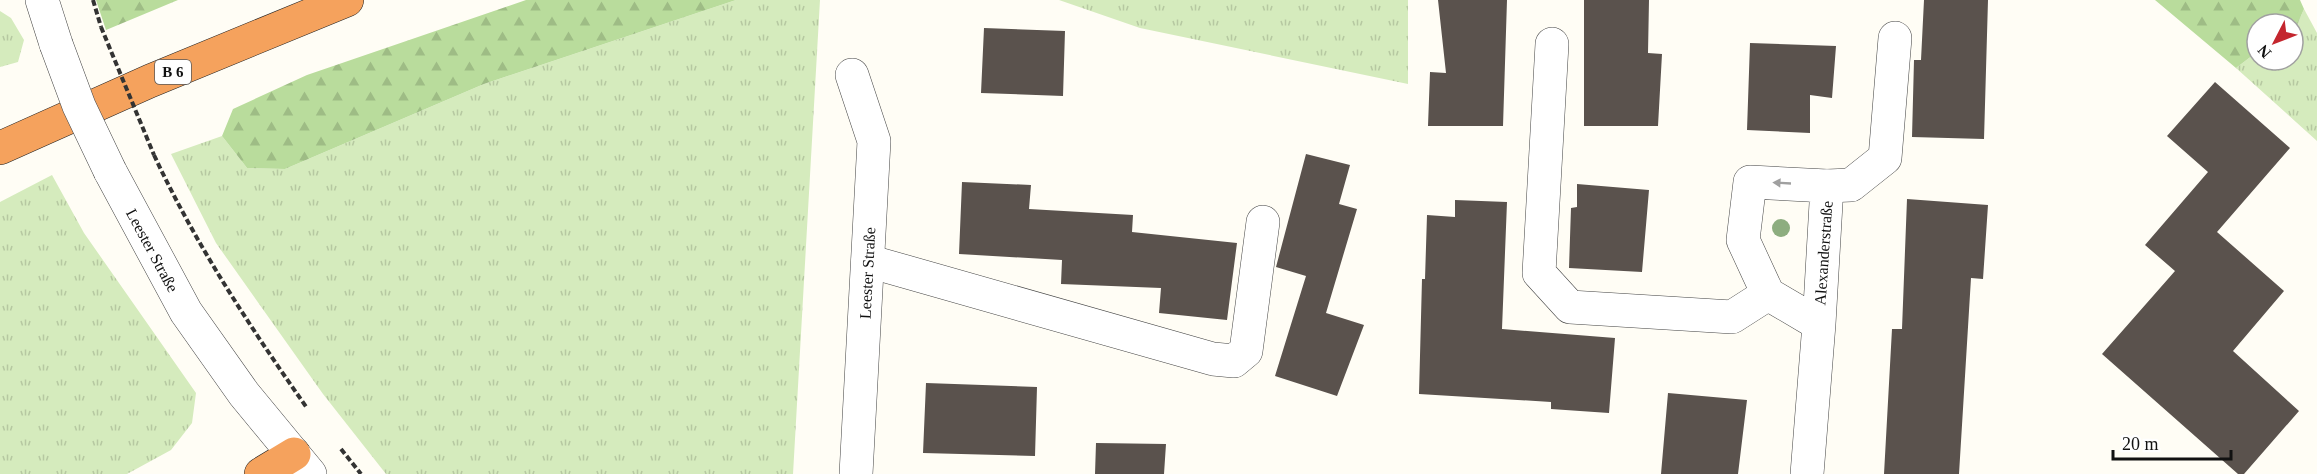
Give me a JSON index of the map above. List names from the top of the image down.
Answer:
{
  "streets": {
    "highway": ["B 6"],
    "street": ["Leester Straße", "Alexanderstraße"]
  },
  "scale_bar": "20 m",
  "north": "bottom left"
}
